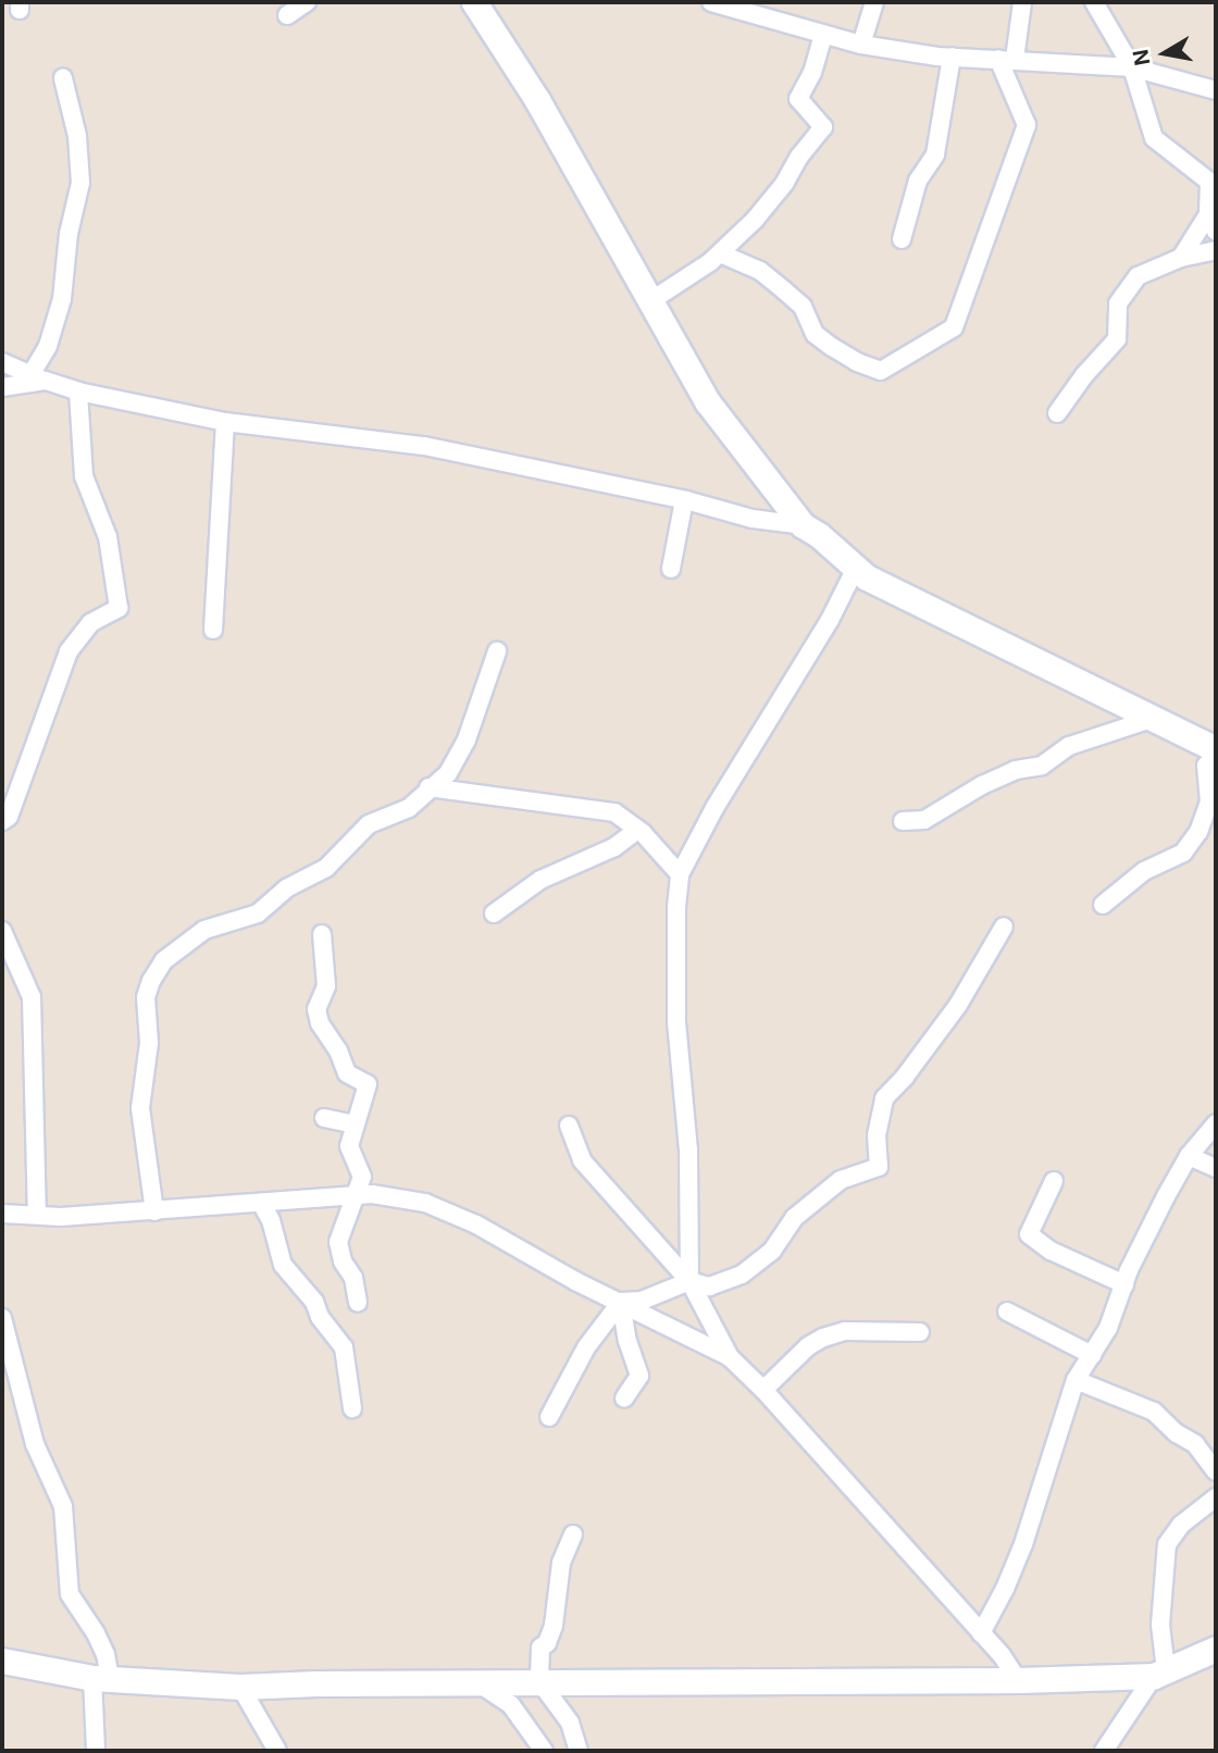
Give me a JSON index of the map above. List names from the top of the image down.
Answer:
{
  "north": "left"
}
